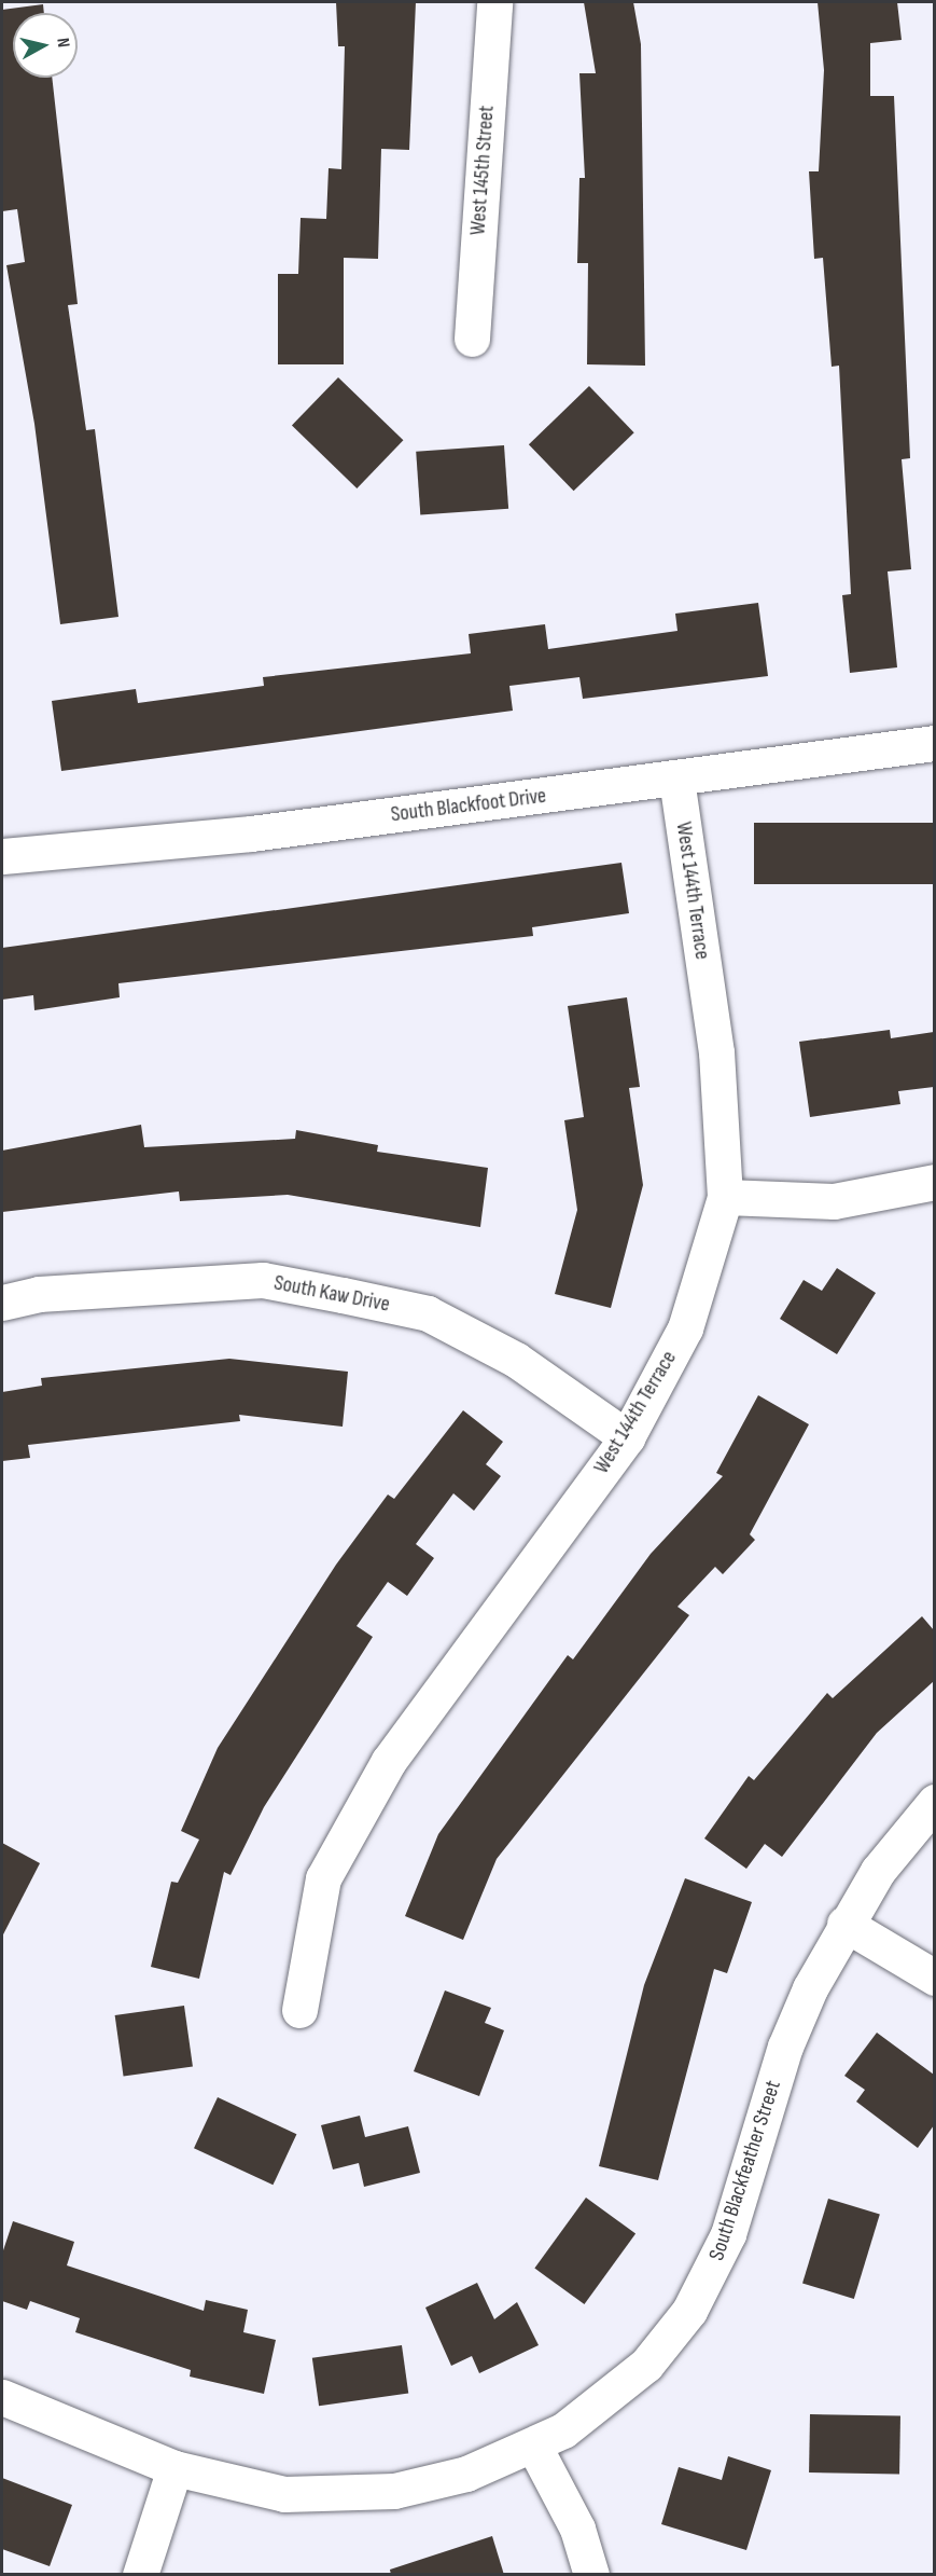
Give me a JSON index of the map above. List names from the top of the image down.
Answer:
{
  "streets": {
    "street": [
      "West 145th Street",
      "South Blackfoot Drive",
      "West 144th Terrace",
      "South Kaw Drive",
      "South Blackfeather Street"
    ]
  },
  "crossings": [
    ["South Blackfoot Drive", "West 144th Terrace"],
    ["West 144th Terrace", "South Kaw Drive"]
  ],
  "north": "right"
}
